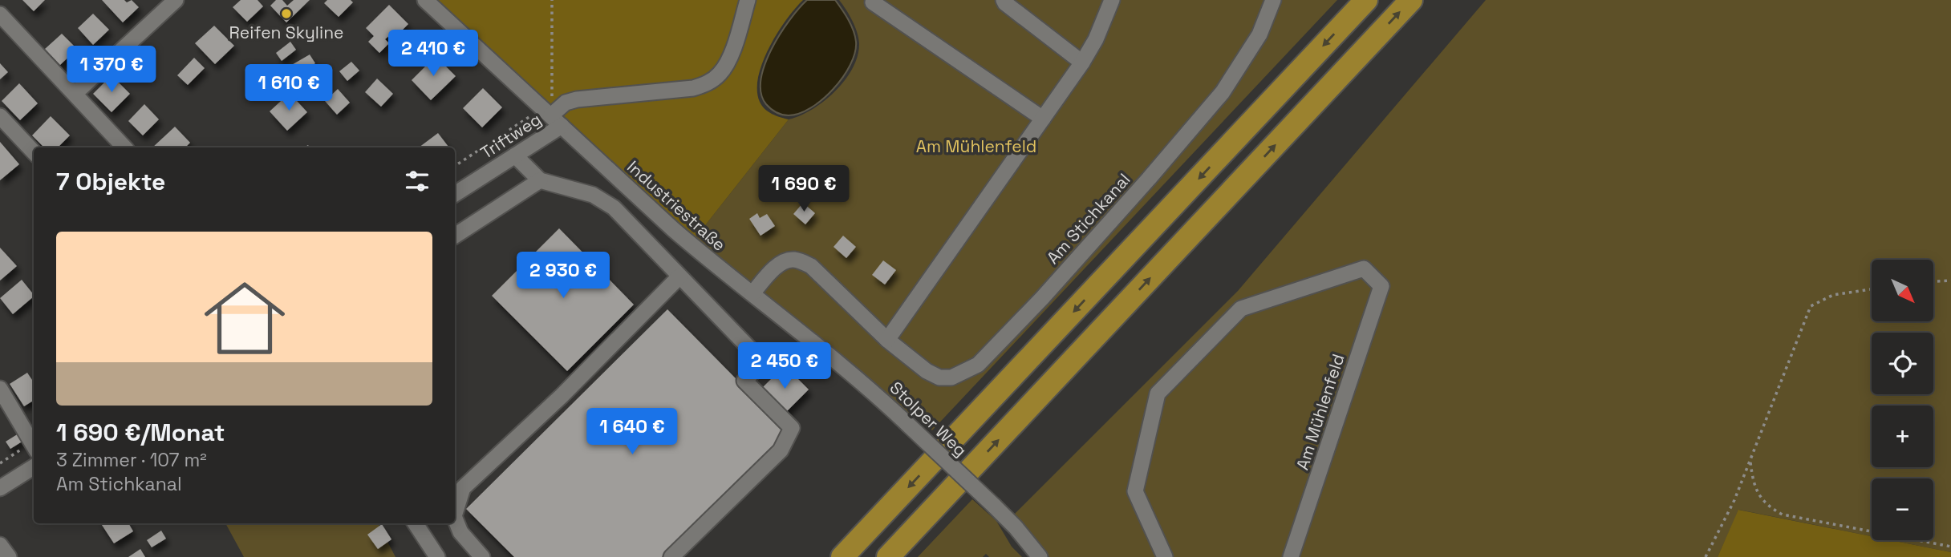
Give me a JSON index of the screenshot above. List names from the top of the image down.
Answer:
{
  "streets": {
    "street": [
      "Triftweg",
      "Industriestraße",
      "Am Stichkanal",
      "Am Mühlenfeld",
      "Stolper Weg"
    ]
  },
  "crossings": [
    ["Triftweg", "Industriestraße"],
    ["Industriestraße", "Am Stichkanal"],
    ["Industriestraße", "Stolper Weg"]
  ],
  "parks": ["Am Mühlenfeld"],
  "places": ["Reifen Skyline"],
  "north": "bottom right",
  "page": {
    "price": [
      "2 410 €",
      "1 370 €",
      "1 610 €",
      "1 690 €",
      "2 930 €",
      "2 450 €",
      "1 640 €"
    ],
    "heading": "7 Objekte",
    "list": [
      {
        "name": "1 690 €/Monat",
        "note": "3 Zimmer · 107 m² · Am Stichkanal"
      }
    ],
    "map_buttons": ["+", "−"]
  }
}
